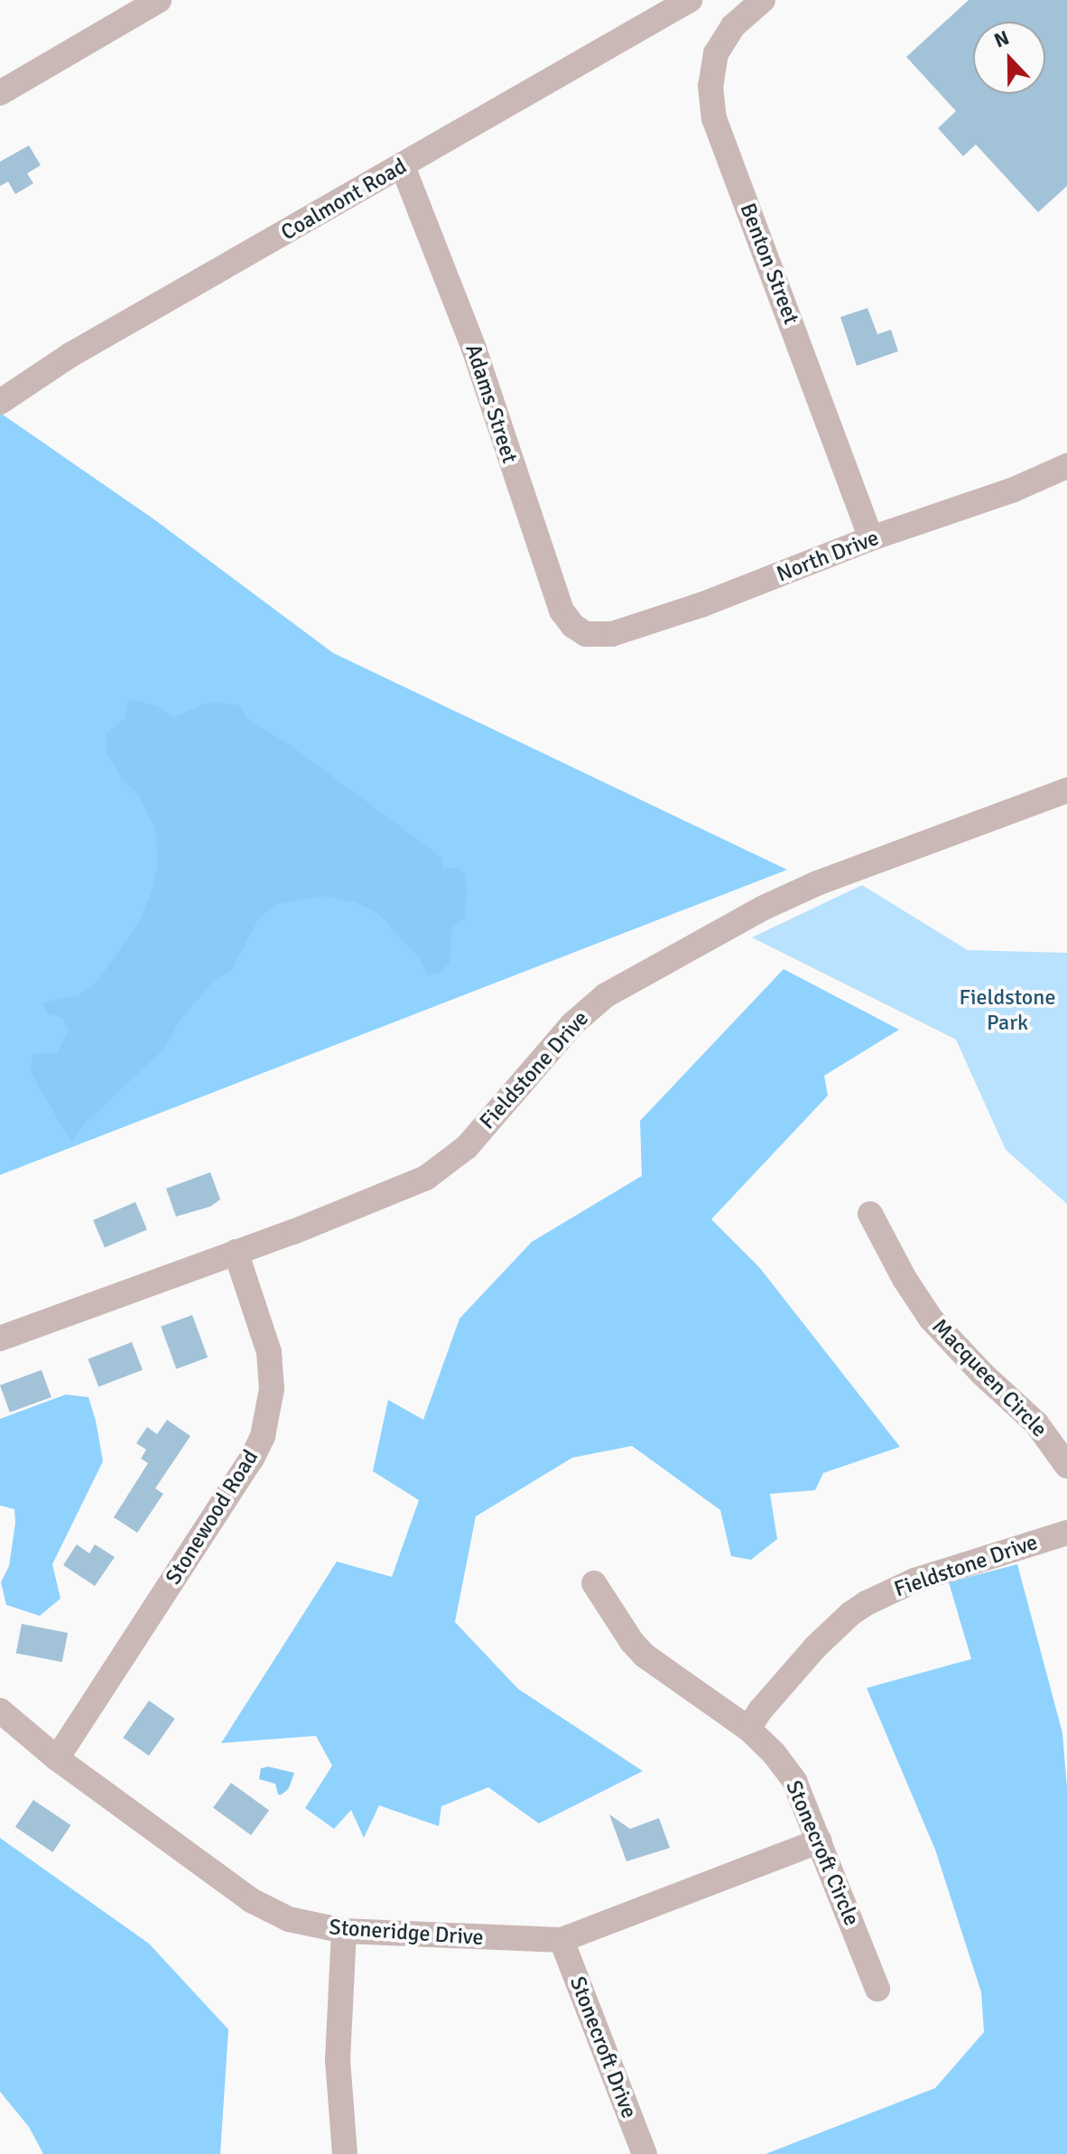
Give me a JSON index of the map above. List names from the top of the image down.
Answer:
{
  "streets": {
    "street": [
      "Coalmont Road",
      "Benton Street",
      "Adams Street",
      "North Drive",
      "Fieldstone Drive",
      "Macqueen Circle",
      "Stonewood Road",
      "Stonecroft Circle",
      "Stoneridge Drive",
      "Stonecroft Drive"
    ]
  },
  "crossings": [
    ["Coalmont Road", "Adams Street"],
    ["Benton Street", "North Drive"],
    ["Adams Street", "North Drive"],
    ["Fieldstone Drive", "Stonewood Road"],
    ["Fieldstone Drive", "Stonecroft Circle"],
    ["Stonewood Road", "Stoneridge Drive"],
    ["Stonecroft Circle", "Stoneridge Drive"],
    ["Stoneridge Drive", "Stonecroft Drive"]
  ],
  "parks": ["Fieldstone Park"],
  "north": "top"
}
